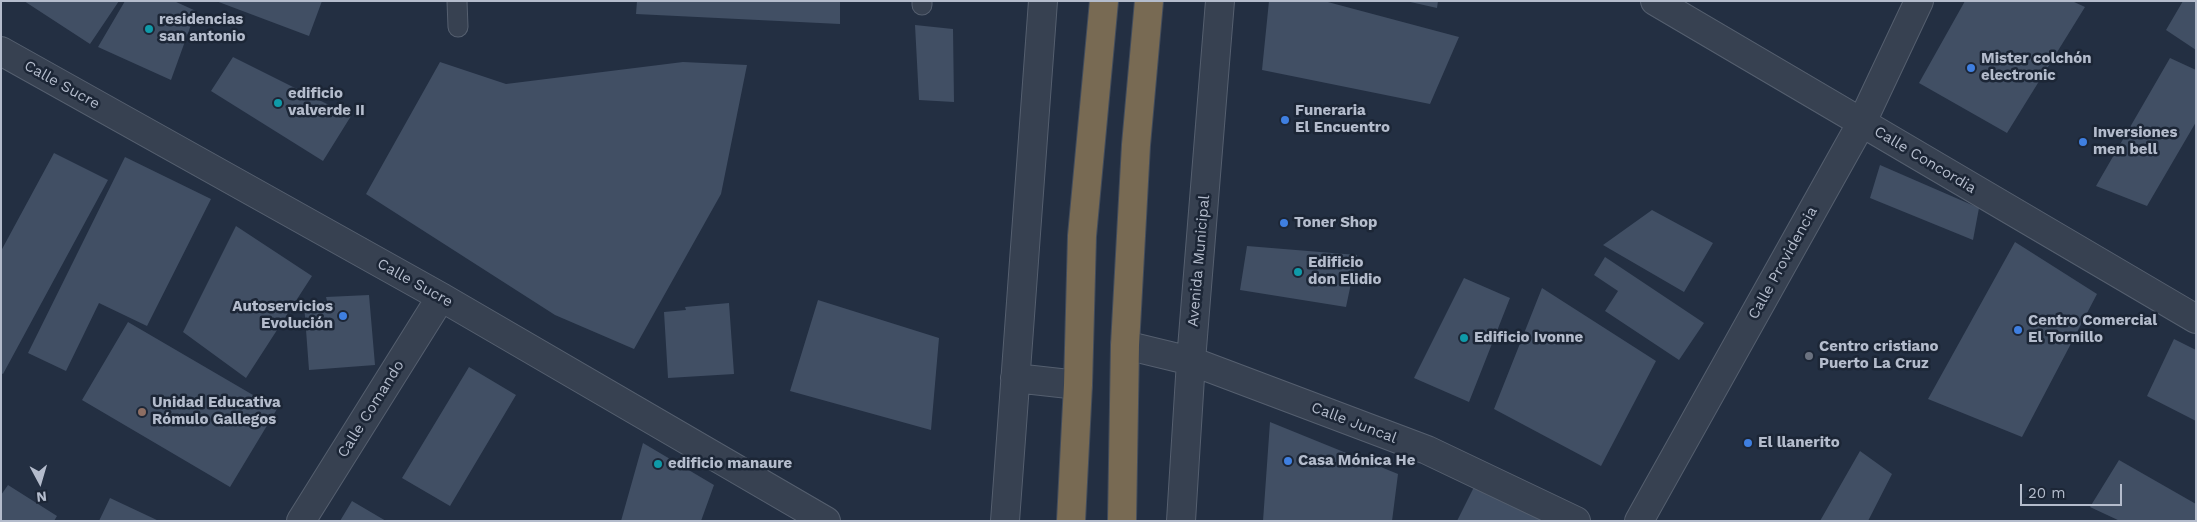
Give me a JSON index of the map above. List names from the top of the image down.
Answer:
{
  "streets": {
    "street": [
      "Calle Sucre",
      "Calle Concordia",
      "Avenida Municipal",
      "Calle Providencia",
      "Calle Comando",
      "Calle Juncal"
    ]
  },
  "crossings": [
    ["Calle Sucre", "Calle Comando"],
    ["Calle Concordia", "Calle Providencia"],
    ["Avenida Municipal", "Calle Juncal"]
  ],
  "places": [
    "residencias san antonio",
    "Mister colchón electronic",
    "edificio valverde II",
    "Funeraria El Encuentro",
    "Inversiones men bell",
    "Toner Shop",
    "Edificio don Elidio",
    "Autoservicios Evolución",
    "Centro Comercial El Tornillo",
    "Edificio Ivonne",
    "Centro cristiano Puerto La Cruz",
    "Unidad Educativa Rómulo Gallegos",
    "El llanerito",
    "Casa Mónica He",
    "edificio manaure"
  ],
  "scale_bar": "20 m",
  "north": "bottom"
}
